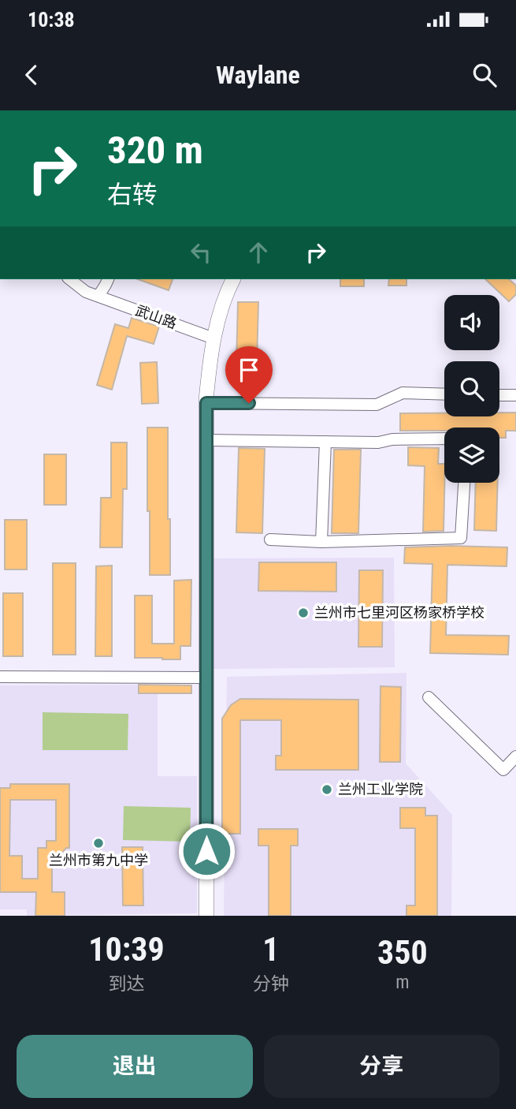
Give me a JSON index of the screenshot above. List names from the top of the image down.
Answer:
{
  "streets": {
    "street": ["武山路"]
  },
  "places": ["兰州市七里河区杨家桥学校", "兰州工业学院", "兰州市第九中学"],
  "page": {
    "status": "10:38",
    "header": "Waylane",
    "turn": ["320 m", "右转"],
    "eta": [
      "10:39",
      "到达",
      "1",
      "分钟",
      "350",
      "m"
    ],
    "buttons": ["退出", "分享"]
  }
}
